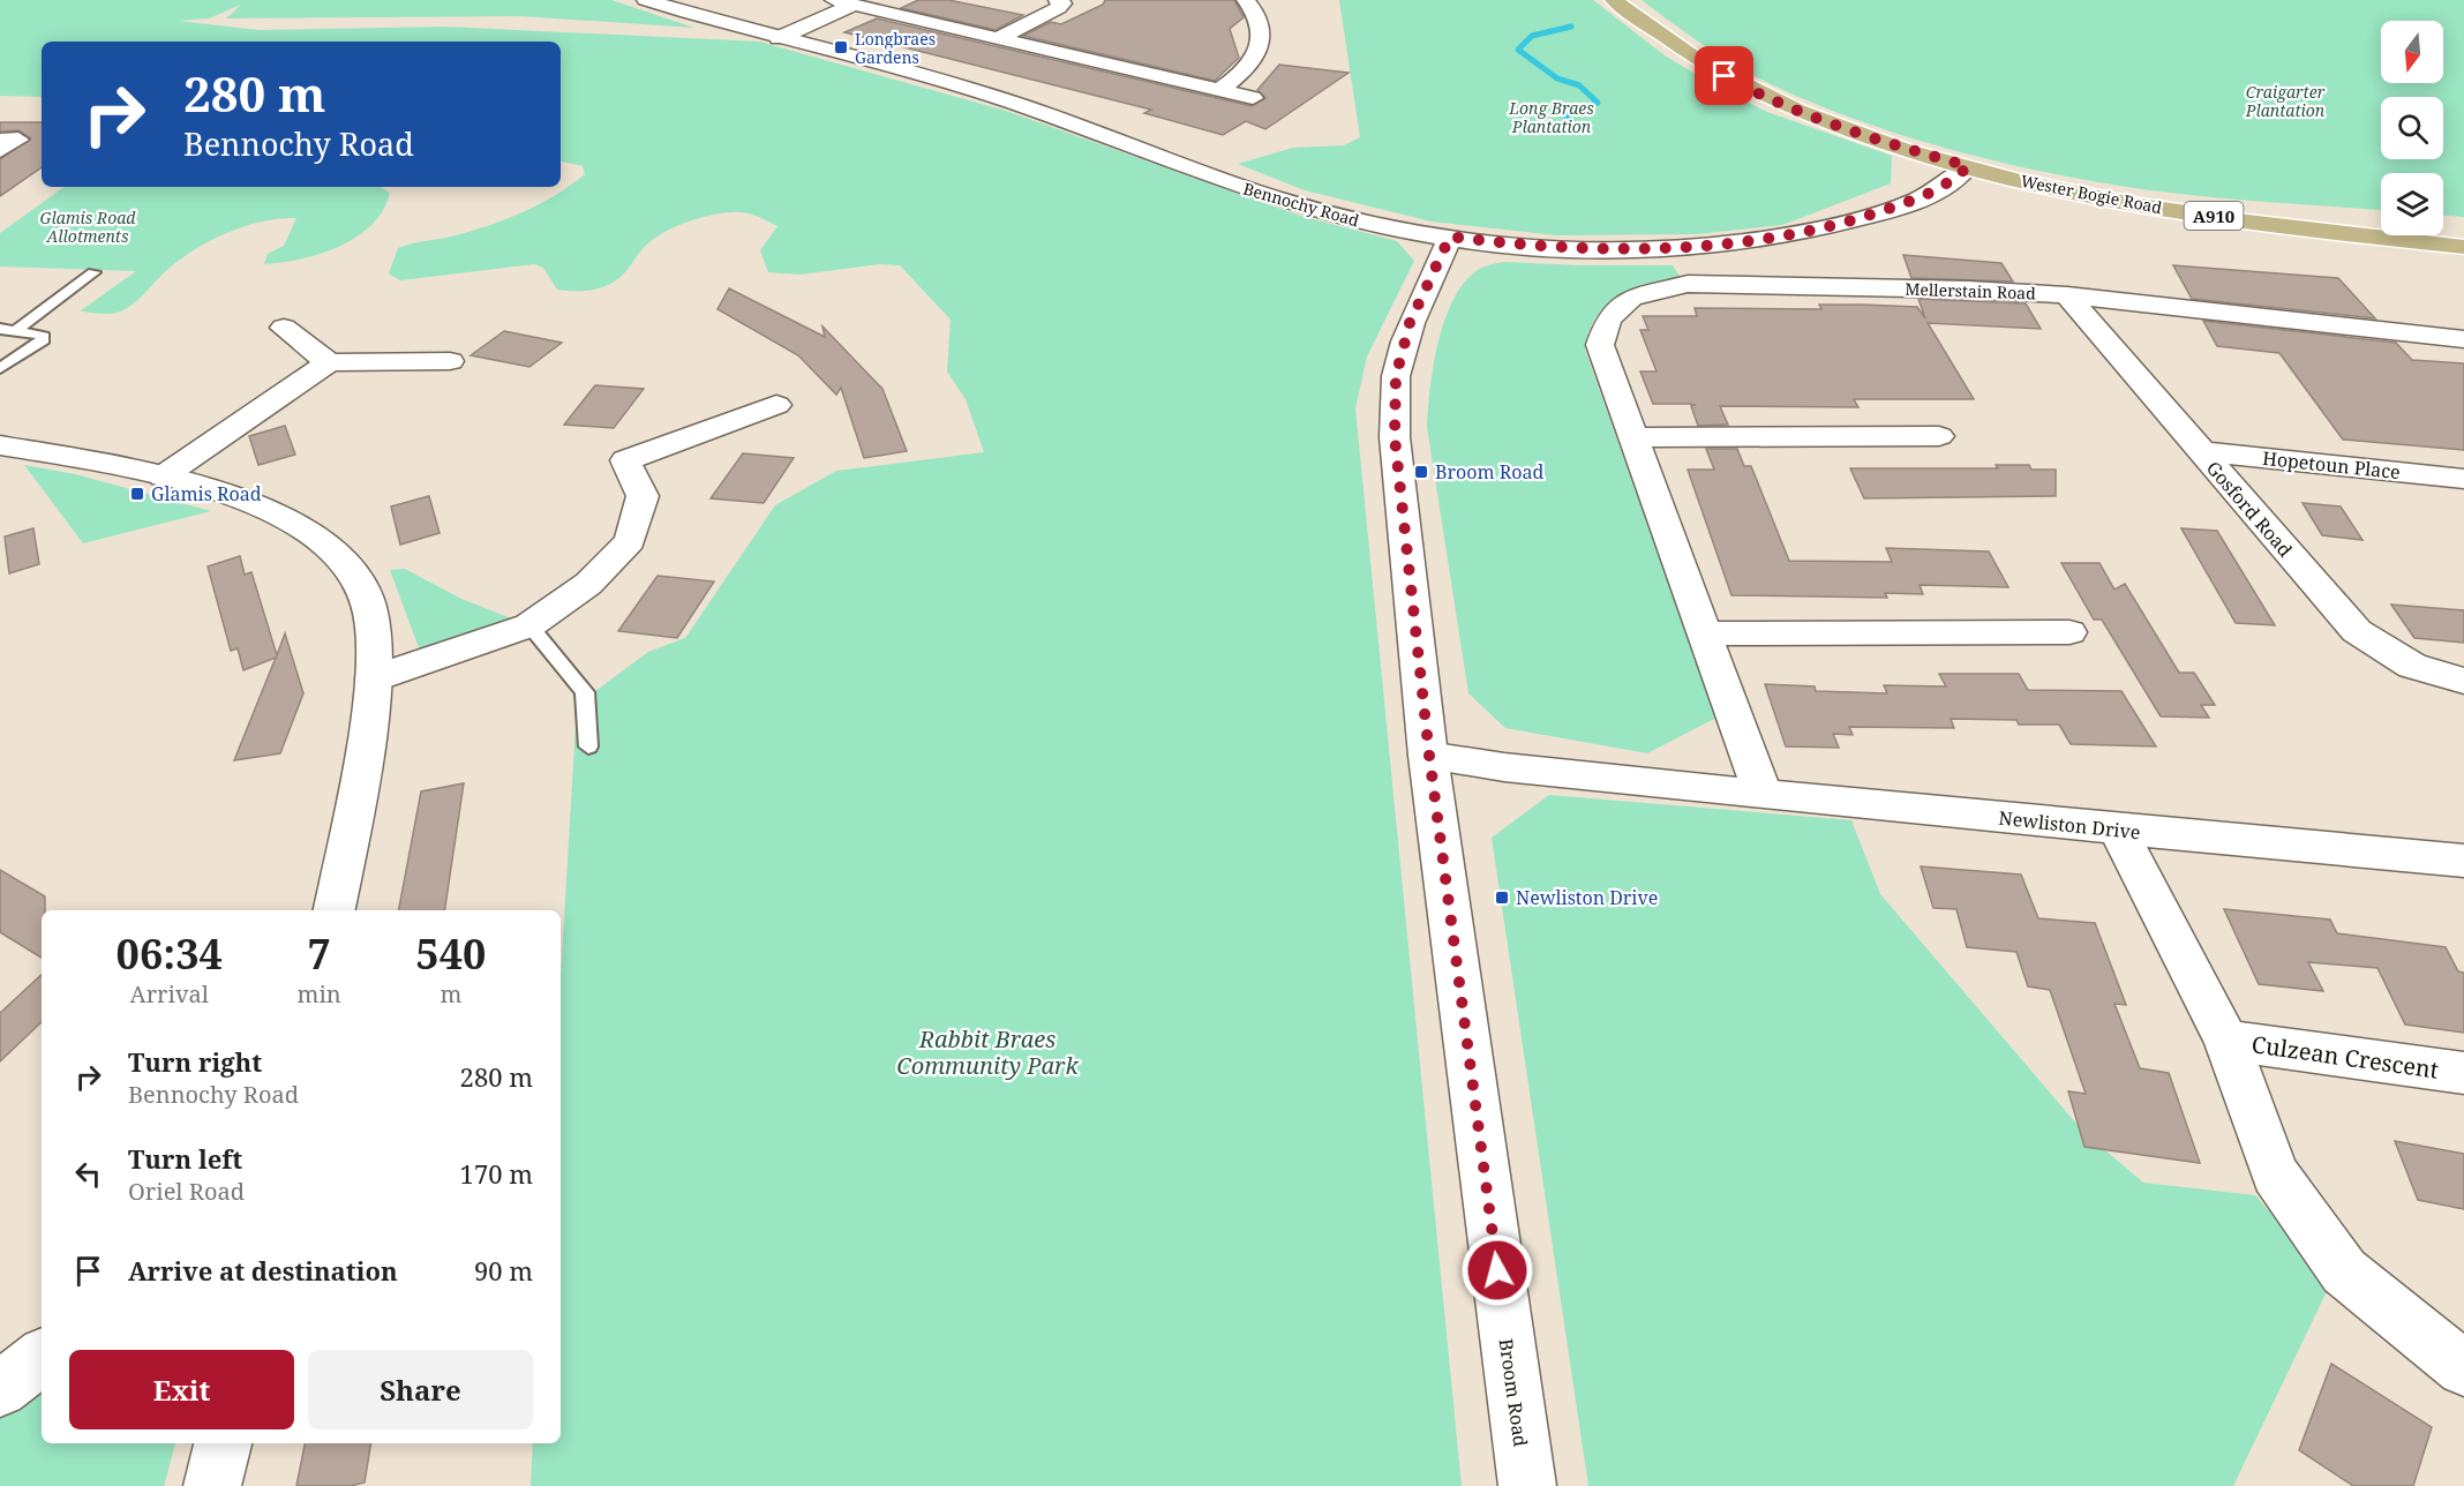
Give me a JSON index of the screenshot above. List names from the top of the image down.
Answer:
{
  "streets": {
    "main road": ["Wester Bogie Road", "A910"],
    "street": [
      "Bennochy Road",
      "Mellerstain Road",
      "Hopetoun Place",
      "Gosford Road",
      "Newliston Drive",
      "Culzean Crescent",
      "Broom Road"
    ]
  },
  "crossings": [
    ["Wester Bogie Road", "Bennochy Road"],
    ["Wester Bogie Road", "A910"],
    ["Bennochy Road", "A910"],
    ["Bennochy Road", "Broom Road"],
    ["Mellerstain Road", "Gosford Road"],
    ["Mellerstain Road", "Newliston Drive"],
    ["Hopetoun Place", "Gosford Road"],
    ["Newliston Drive", "Culzean Crescent"],
    ["Newliston Drive", "Broom Road"]
  ],
  "parks": [
    "Craigarter Plantation",
    "Long Braes Plantation",
    "Glamis Road Allotments",
    "Rabbit Braes Community Park"
  ],
  "places": {
    "transit": [
      "Longbraes Gardens",
      "Broom Road",
      "Glamis Road",
      "Newliston Drive"
    ]
  },
  "north": "bottom",
  "page": {
    "turn": ["280 m", "Bennochy Road"],
    "eta": [
      "06:34",
      "Arrival",
      "7",
      "min",
      "540",
      "m"
    ],
    "list": [
      {
        "name": "Turn right",
        "note": "Bennochy Road",
        "value": "280 m"
      },
      {
        "name": "Turn left",
        "note": "Oriel Road",
        "value": "170 m"
      },
      {
        "name": "Arrive at destination",
        "value": "90 m"
      }
    ],
    "buttons": ["Exit", "Share"]
  }
}
